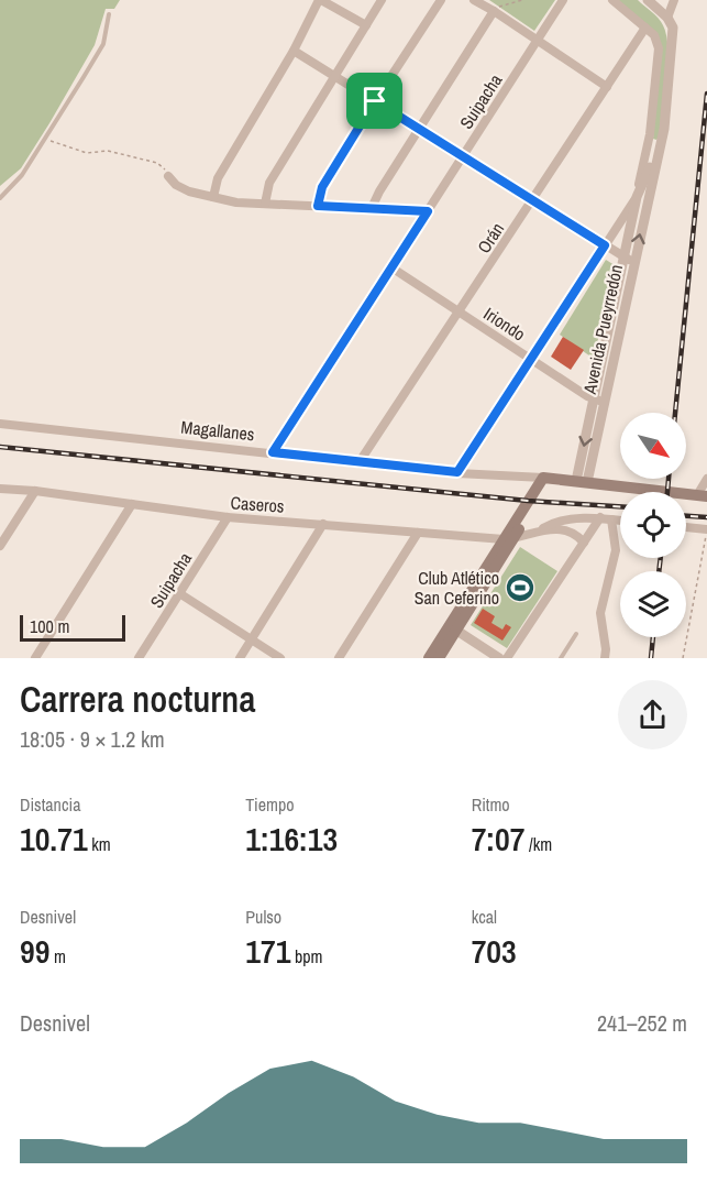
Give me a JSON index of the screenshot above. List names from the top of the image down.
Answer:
{
  "streets": {
    "main road": ["Magallanes"],
    "street": [
      "Suipacha",
      "Orán",
      "Iriondo",
      "Avenida Pueyrredón",
      "Caseros"
    ]
  },
  "crossings": [
    ["Suipacha", "Iriondo"],
    ["Suipacha", "Magallanes"],
    ["Suipacha", "Caseros"],
    ["Orán", "Iriondo"],
    ["Orán", "Avenida Pueyrredón"],
    ["Orán", "Magallanes"],
    ["Iriondo", "Avenida Pueyrredón"],
    ["Avenida Pueyrredón", "Magallanes"]
  ],
  "places": {
    "sports": ["Club Atlético San Ceferino"]
  },
  "scale_bar": "100 m",
  "north": "bottom right",
  "page": {
    "scale": "100 m",
    "heading": ["Carrera nocturna", "18:05 · 9 × 1.2 km"],
    "stats": [
      ["Distancia", "10.71 km"],
      ["Tiempo", "1:16:13"],
      ["Ritmo", "7:07 /km"],
      ["Desnivel", "99 m"],
      ["Pulso", "171 bpm"],
      ["kcal", "703"]
    ],
    "chart": ["Desnivel", "241–252 m"]
  }
}
